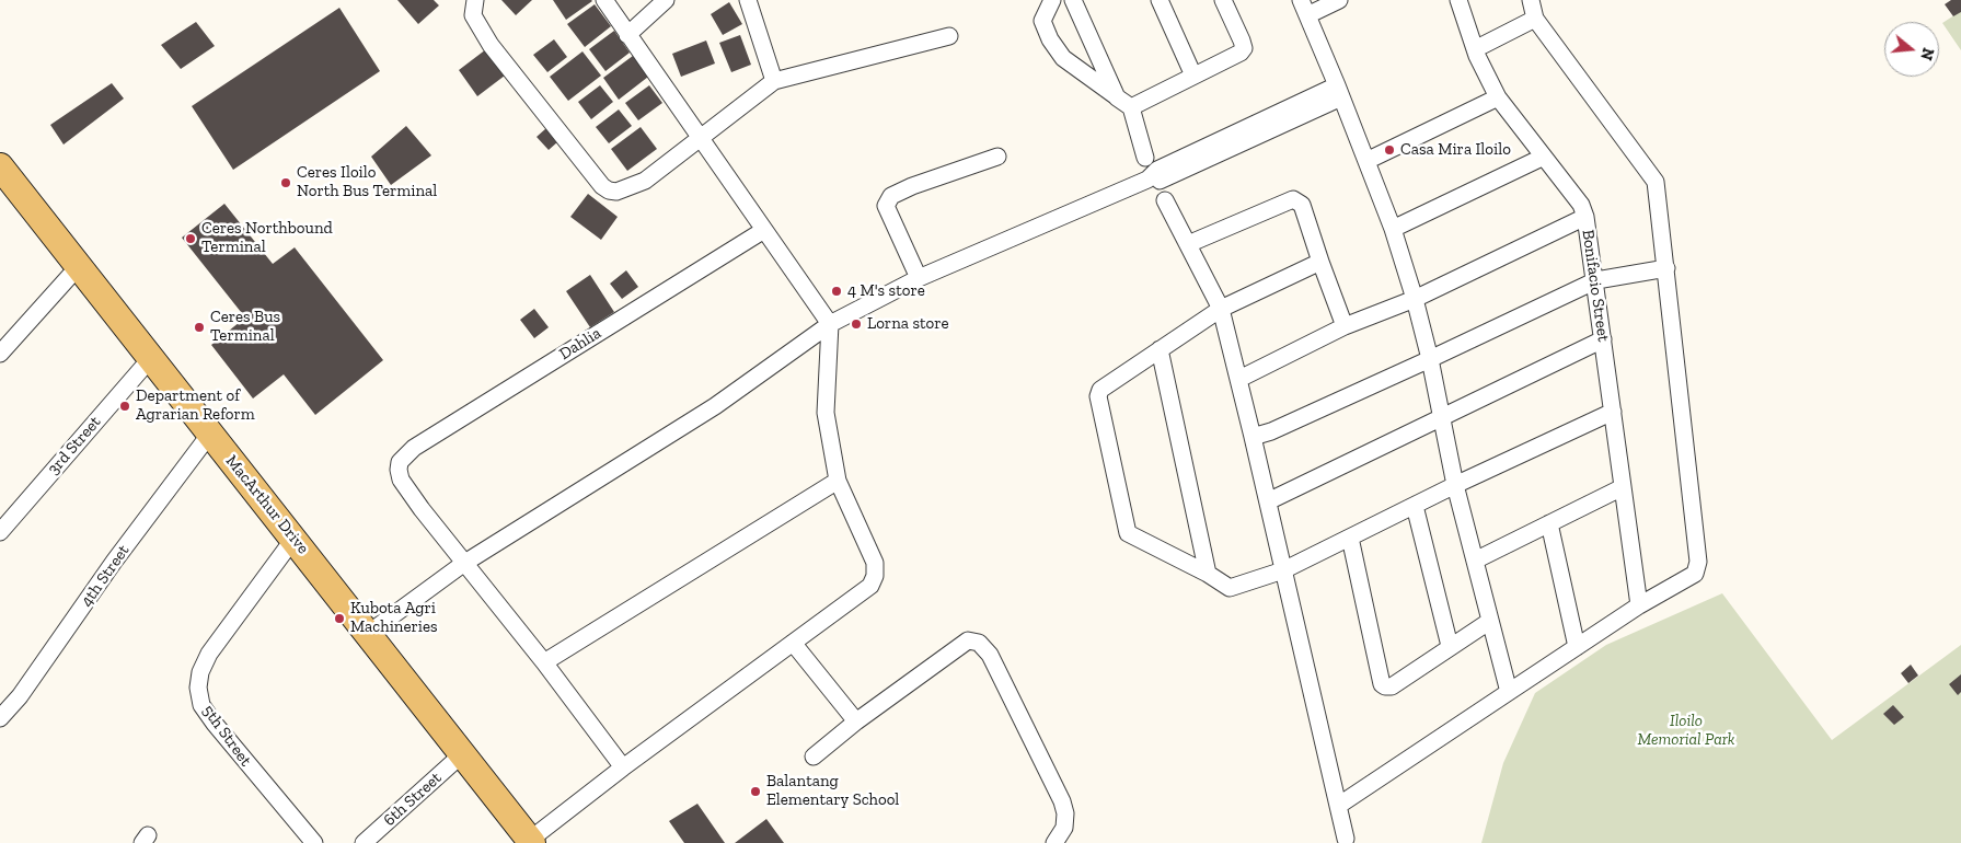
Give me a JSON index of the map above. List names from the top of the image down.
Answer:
{
  "streets": {
    "main road": ["MacArthur Drive"],
    "street": [
      "Bonifacio Street",
      "Dahlia",
      "3rd Street",
      "4th Street",
      "5th Street",
      "6th Street"
    ]
  },
  "crossings": [
    ["3rd Street", "MacArthur Drive"],
    ["MacArthur Drive", "4th Street"],
    ["MacArthur Drive", "5th Street"],
    ["MacArthur Drive", "6th Street"]
  ],
  "parks": ["Iloilo Memorial Park"],
  "places": [
    "Casa Mira Iloilo",
    "Ceres Iloilo North Bus Terminal",
    "Ceres Northbound Terminal",
    "4 M's store",
    "Lorna store",
    "Ceres Bus Terminal",
    "Department of Agrarian Reform",
    "Kubota Agri Machineries",
    "Balantang Elementary School"
  ],
  "north": "right"
}
